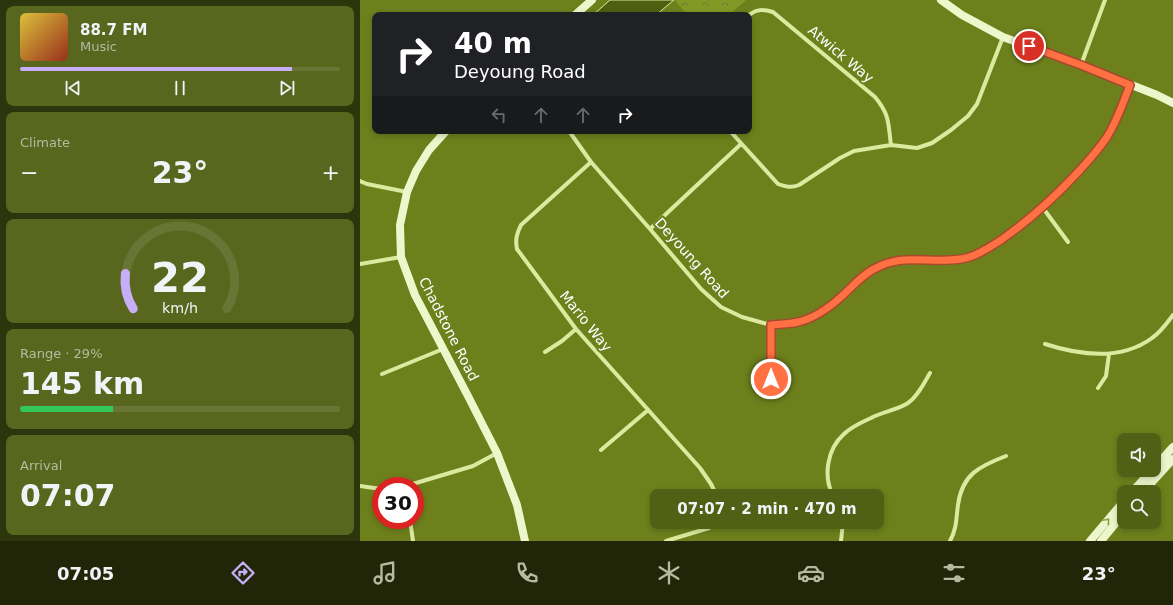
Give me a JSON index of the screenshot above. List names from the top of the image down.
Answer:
{
  "streets": {
    "street": [
      "Atwick Way",
      "Deyoung Road",
      "Mario Way",
      "Chadstone Road"
    ]
  },
  "crossings": [
    ["Deyoung Road", "Mario Way"]
  ],
  "page": {
    "turn": ["40 m", "Deyoung Road"],
    "song": ["88.7 FM", "Music"],
    "tile": [
      "Climate",
      ["Range · 29%", "145 km"],
      ["Arrival", "07:07"]
    ],
    "heat": ["−", "23°", "+"],
    "limit": "30",
    "trip": "07:07 · 2 min · 470 m",
    "tabs": ["07:05", "23°"],
    "gauge": ["22", "km/h"]
  }
}
